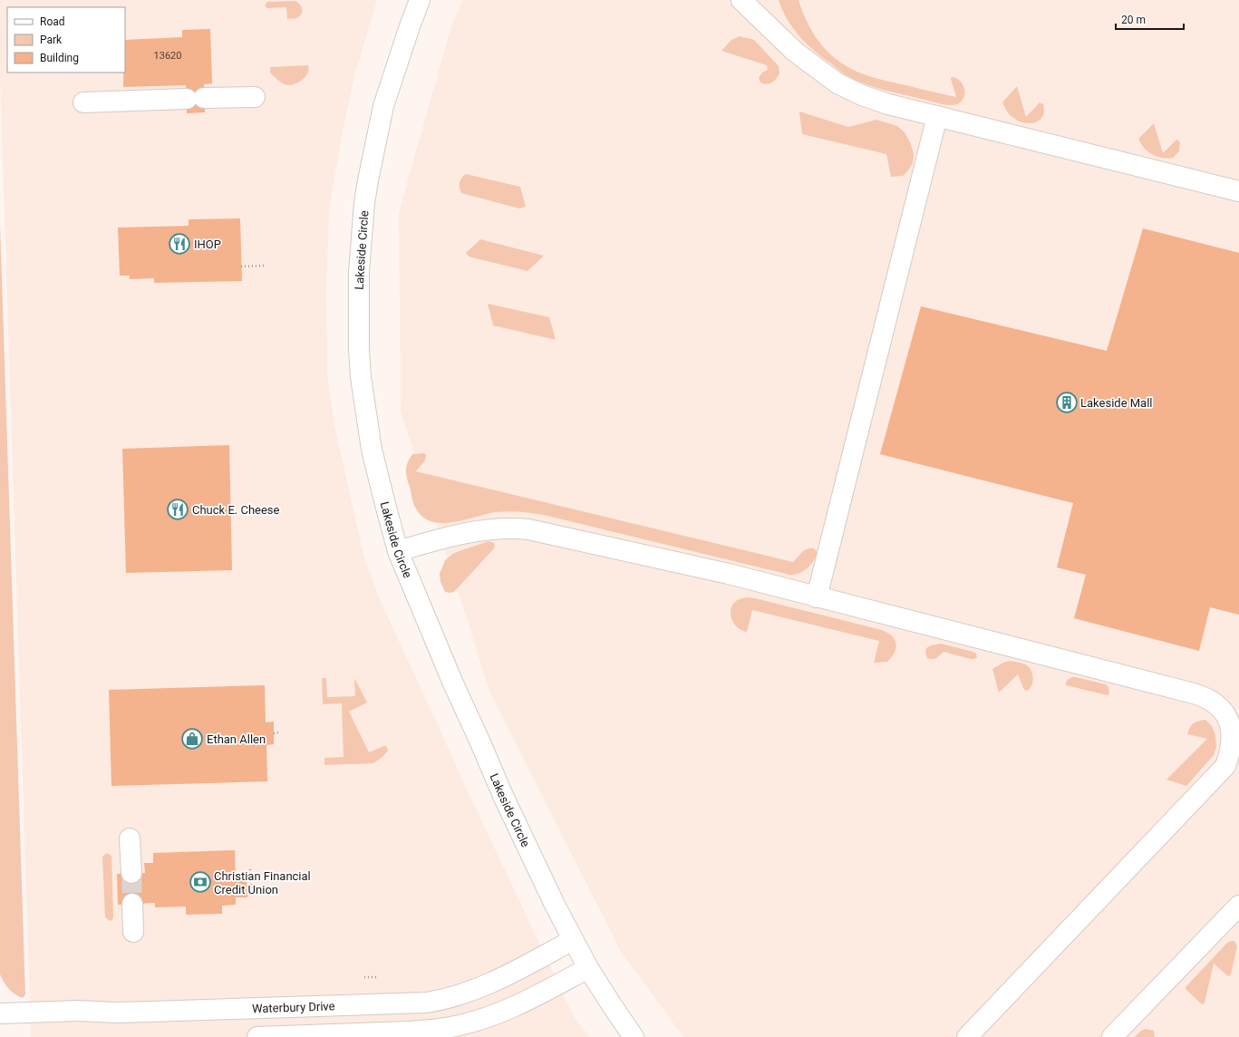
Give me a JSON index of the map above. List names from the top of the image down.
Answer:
{
  "streets": {
    "street": ["Lakeside Circle", "Waterbury Drive"]
  },
  "crossings": [
    ["Lakeside Circle", "Waterbury Drive"]
  ],
  "places": {
    "restaurant": ["IHOP", "Chuck E. Cheese"],
    "building": ["Lakeside Mall"],
    "shop": ["Ethan Allen"],
    "bank": ["Christian Financial Credit Union"]
  },
  "house_numbers": ["13620"],
  "legend": ["Road", "Park", "Building"],
  "scale_bar": "20 m"
}
